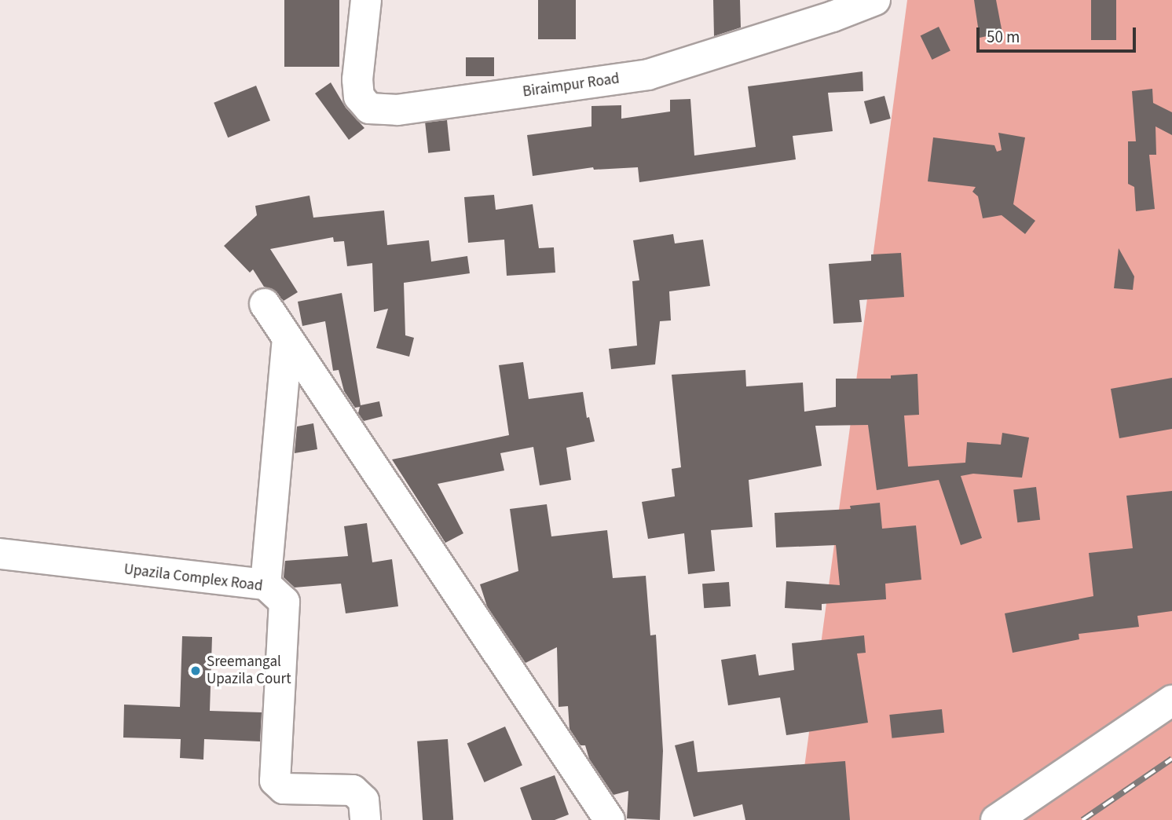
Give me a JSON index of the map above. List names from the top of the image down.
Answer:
{
  "streets": {
    "street": ["Biraimpur Road", "Upazila Complex Road"]
  },
  "places": ["Sreemangal Upazila Court"],
  "scale_bar": "50 m"
}
